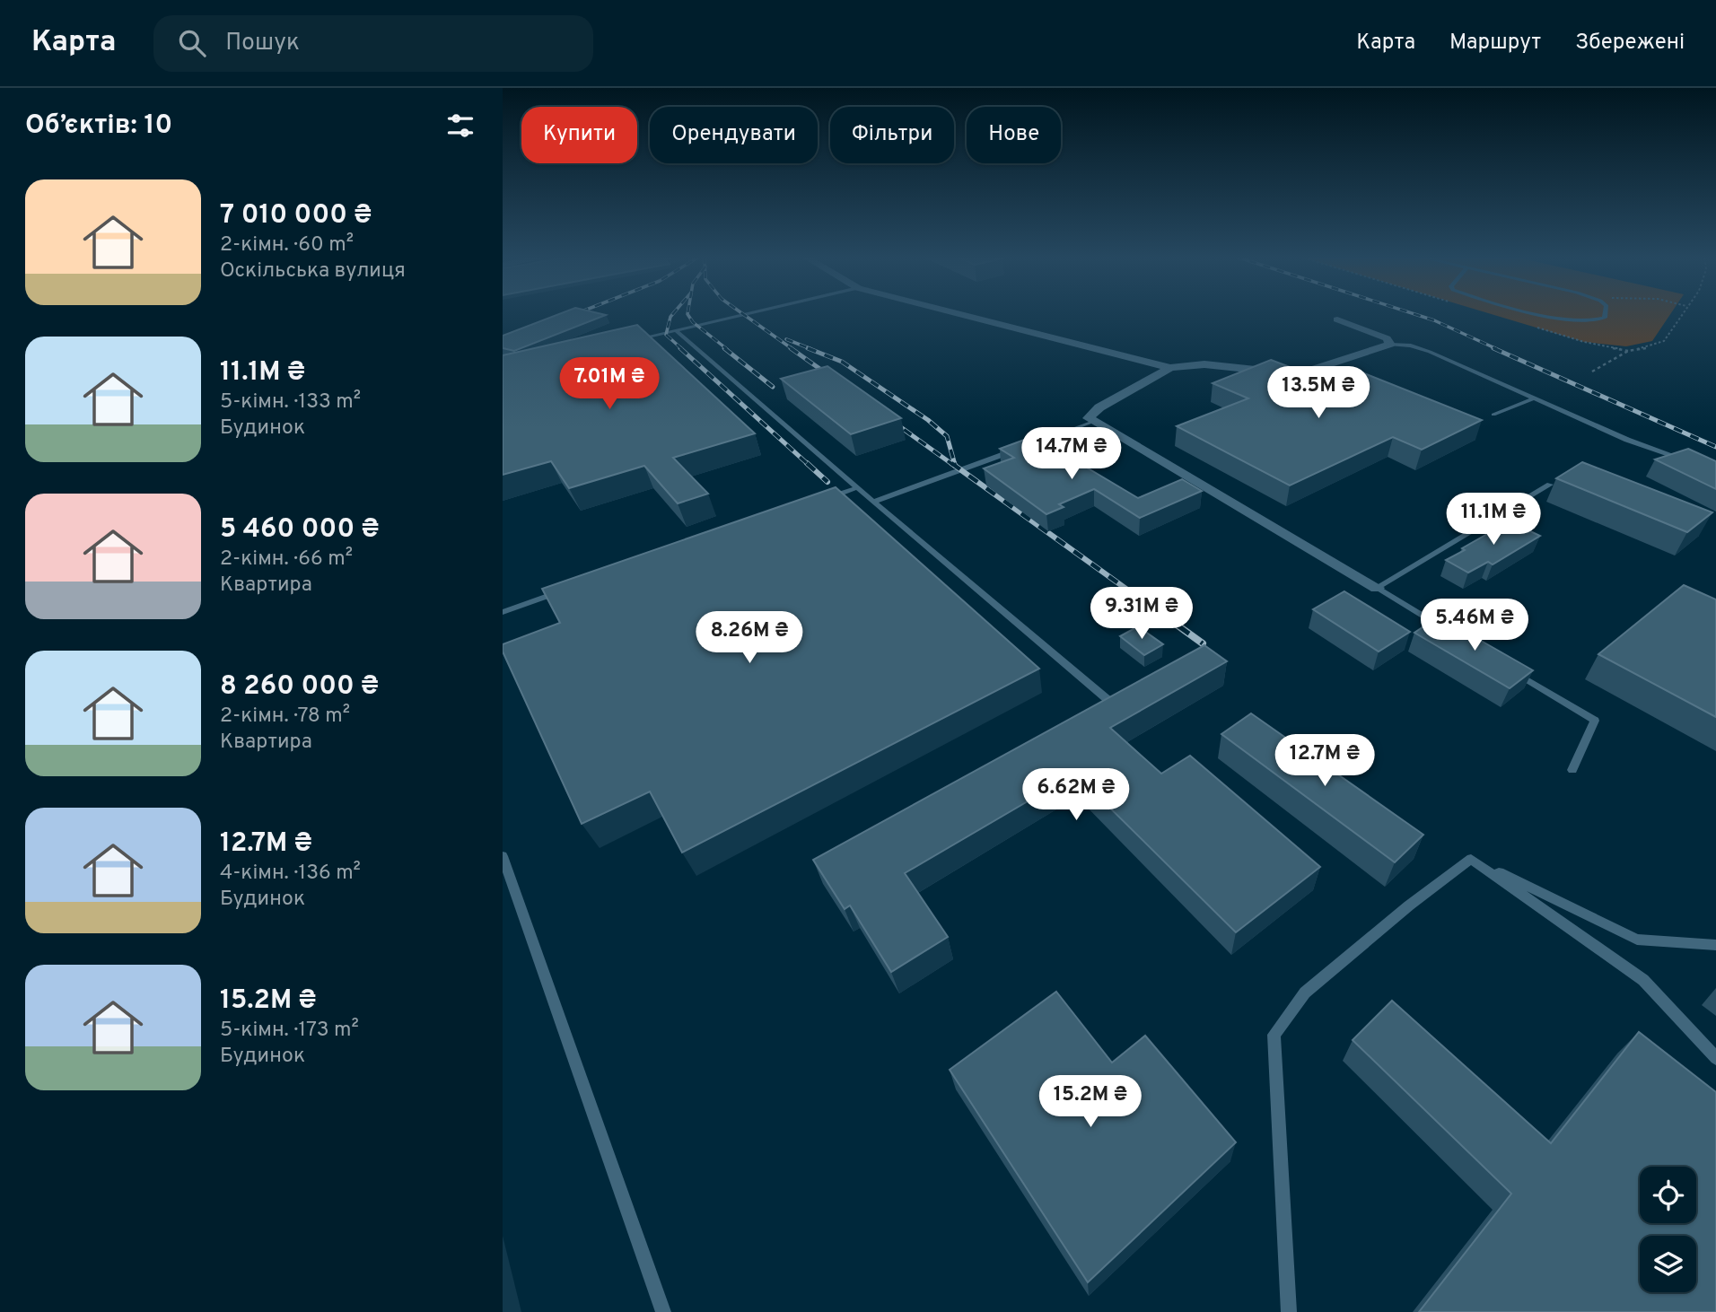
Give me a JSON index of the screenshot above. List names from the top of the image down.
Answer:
{
  "page": {
    "header": "Карта",
    "search": "Пошук",
    "nav": ["Карта", "Маршрут", "Збережені"],
    "heading": "Об’єктів: 10",
    "chip": [
      "Купити",
      "Орендувати",
      "Фільтри",
      "Нове"
    ],
    "list": [
      {
        "name": "7 010 000 ₴",
        "note": "2-кімн. · 60 m² · Оскільська вулиця"
      },
      {
        "name": "11.1M ₴",
        "note": "5-кімн. · 133 m² · Будинок"
      },
      {
        "name": "5 460 000 ₴",
        "note": "2-кімн. · 66 m² · Квартира"
      },
      {
        "name": "8 260 000 ₴",
        "note": "2-кімн. · 78 m² · Квартира"
      },
      {
        "name": "12.7M ₴",
        "note": "4-кімн. · 136 m² · Будинок"
      },
      {
        "name": "15.2M ₴",
        "note": "5-кімн. · 173 m² · Будинок"
      }
    ],
    "price": [
      "7.01M ₴",
      "13.5M ₴",
      "14.7M ₴",
      "11.1M ₴",
      "9.31M ₴",
      "5.46M ₴",
      "8.26M ₴",
      "12.7M ₴",
      "6.62M ₴",
      "15.2M ₴"
    ]
  }
}
